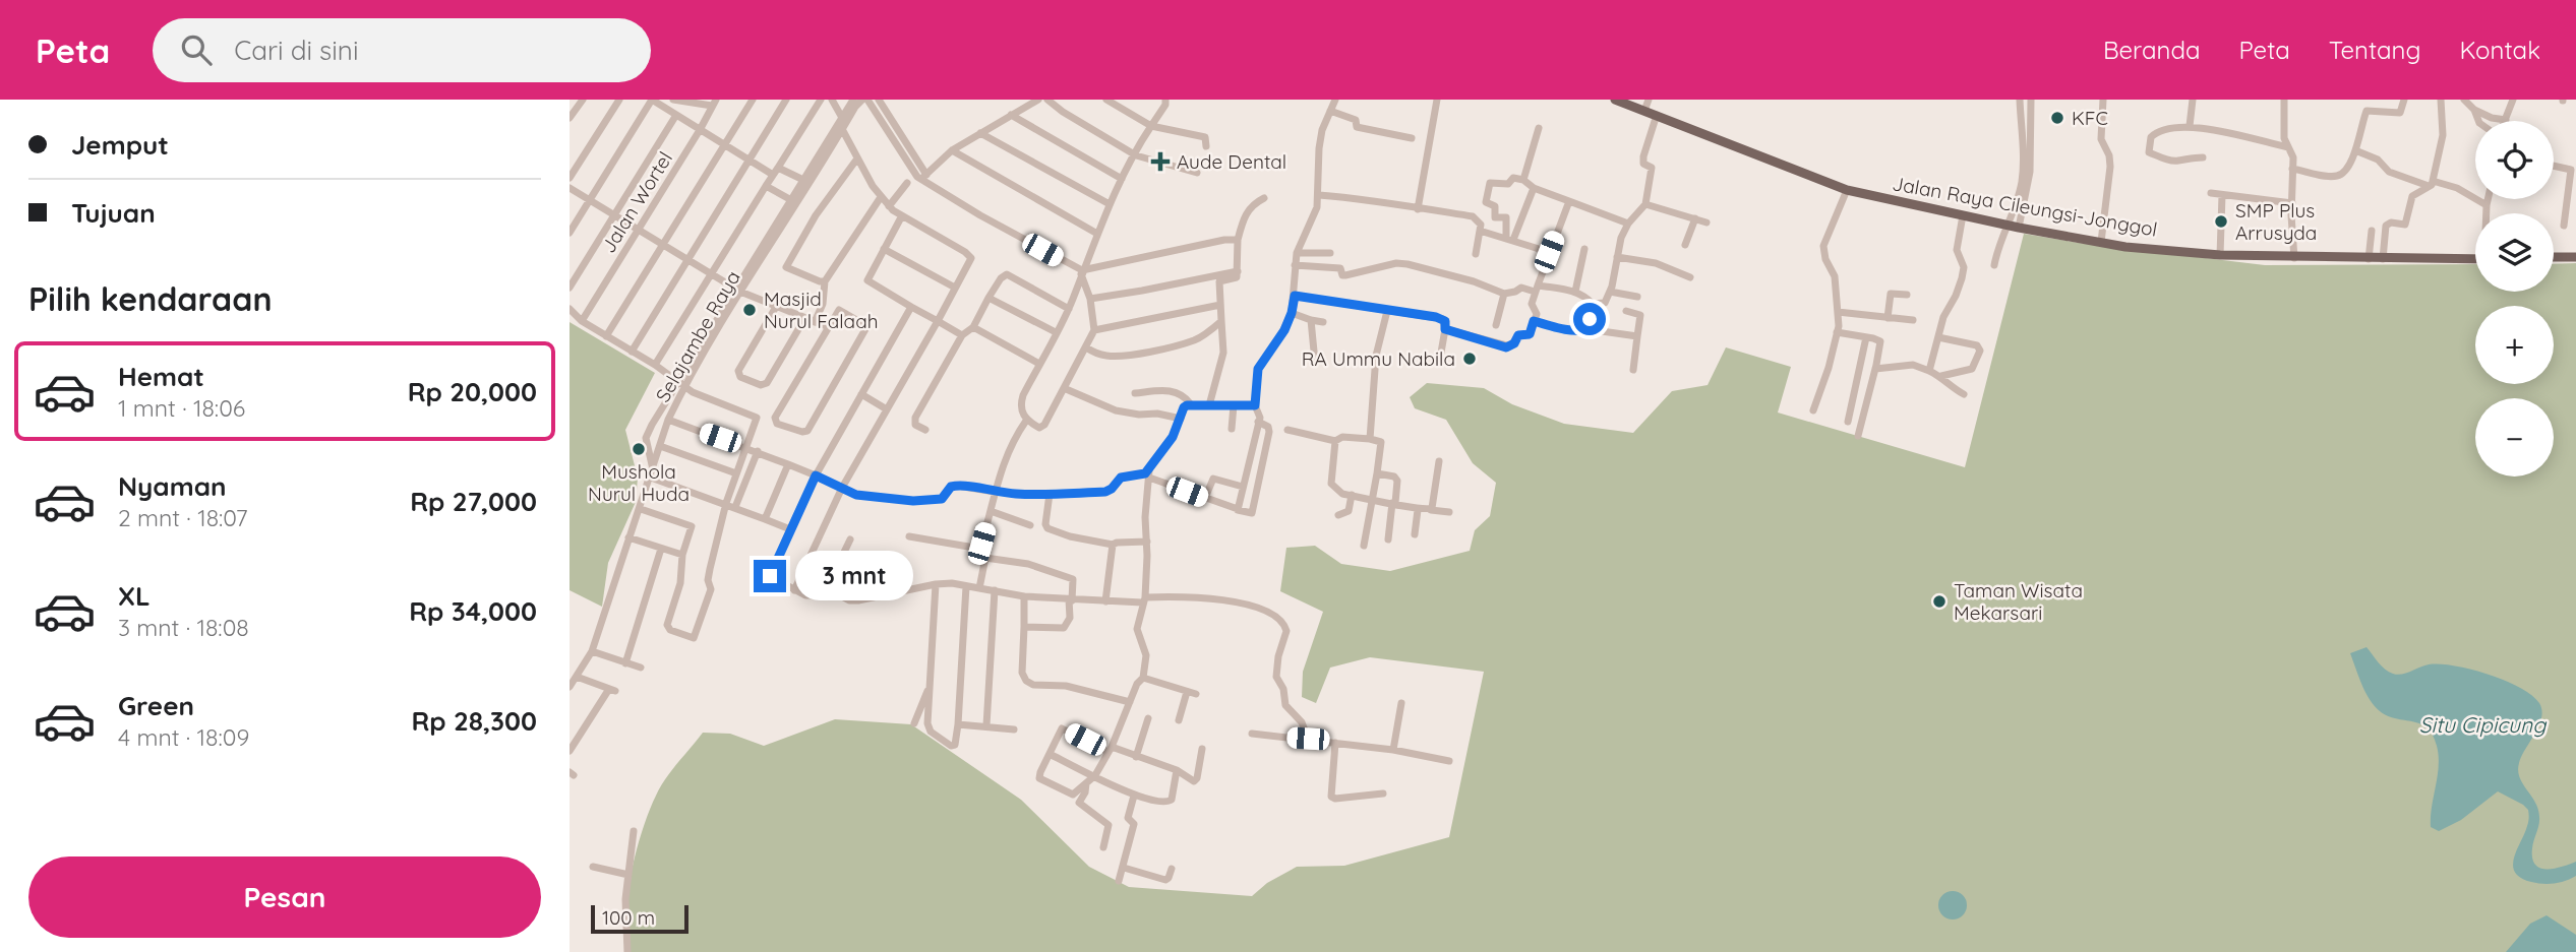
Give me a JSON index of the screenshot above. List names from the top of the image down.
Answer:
{
  "streets": {
    "main road": ["Jalan Raya Cileungsi-Jonggol"],
    "street": ["Jalan Wortel", "Selajambe Raya"]
  },
  "water": ["Situ Cipicung"],
  "places": {
    "other": [
      "KFC",
      "SMP Plus Arrusyda",
      "Masjid Nurul Falaah",
      "RA Ummu Nabila",
      "Mushola Nurul Huda",
      "Taman Wisata Mekarsari"
    ],
    "health": ["Aude Dental"]
  },
  "scale_bar": "100 m",
  "page": {
    "header": "Peta",
    "search": "Cari di sini",
    "nav": [
      "Beranda",
      "Peta",
      "Tentang",
      "Kontak"
    ],
    "banner": ["Jemput", "Tujuan"],
    "map_buttons": ["+", "−"],
    "heading": "Pilih kendaraan",
    "list": [
      {
        "name": "Hemat",
        "note": "1 mnt · 18:06",
        "value": "Rp 20,000"
      },
      {
        "name": "Nyaman",
        "note": "2 mnt · 18:07",
        "value": "Rp 27,000"
      },
      {
        "name": "XL",
        "note": "3 mnt · 18:08",
        "value": "Rp 34,000"
      },
      {
        "name": "Green",
        "note": "4 mnt · 18:09",
        "value": "Rp 28,300"
      }
    ],
    "bubble": "3 mnt",
    "buttons": "Pesan",
    "scale": "100 m"
  }
}
